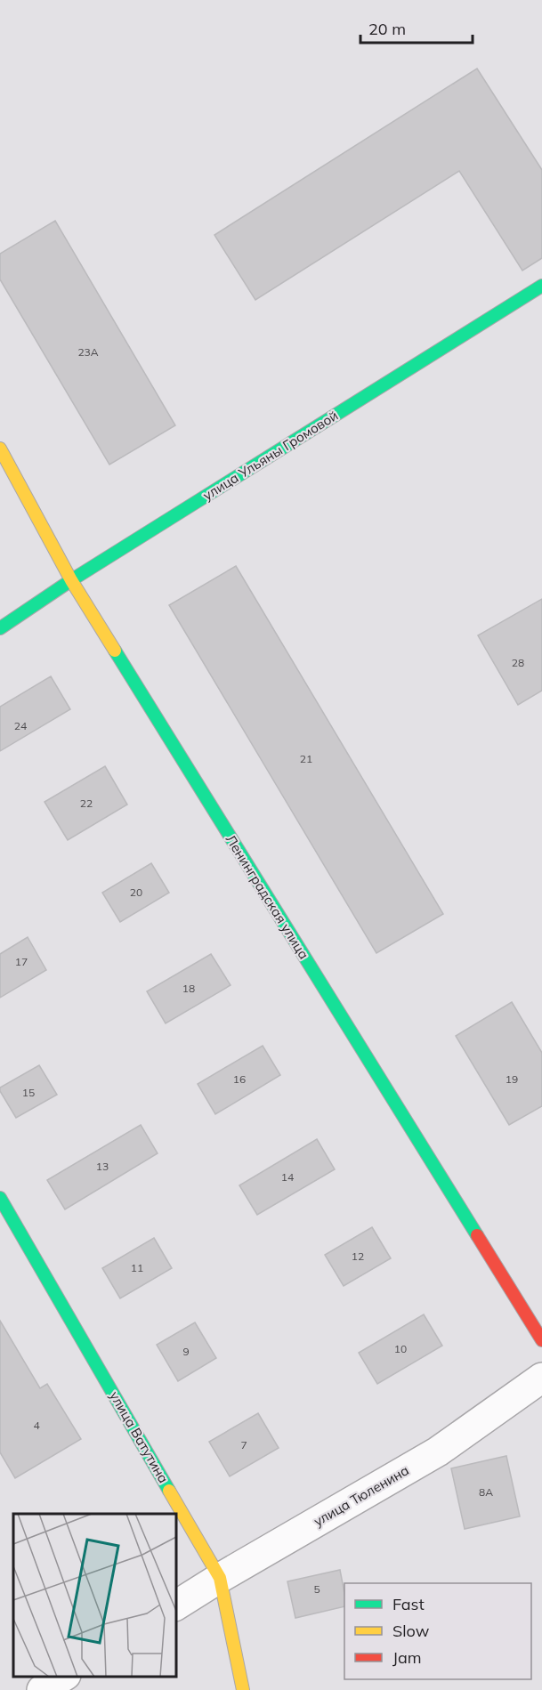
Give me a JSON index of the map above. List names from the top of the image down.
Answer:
{
  "streets": {
    "street": [
      "улица Ульяны Громовой",
      "Ленинградская улица",
      "улица Ватутина",
      "улица Тюленина"
    ]
  },
  "crossings": [
    ["улица Ульяны Громовой", "Ленинградская улица"],
    ["улица Ватутина", "улица Тюленина"]
  ],
  "house_numbers": [
    "23А",
    "28",
    "24",
    "21",
    "22",
    "20",
    "17",
    "18",
    "16",
    "19",
    "15",
    "13",
    "14",
    "12",
    "11",
    "10",
    "9",
    "4",
    "7",
    "8А",
    "5"
  ],
  "legend": ["Fast", "Slow", "Jam"],
  "scale_bar": "20 m"
}
